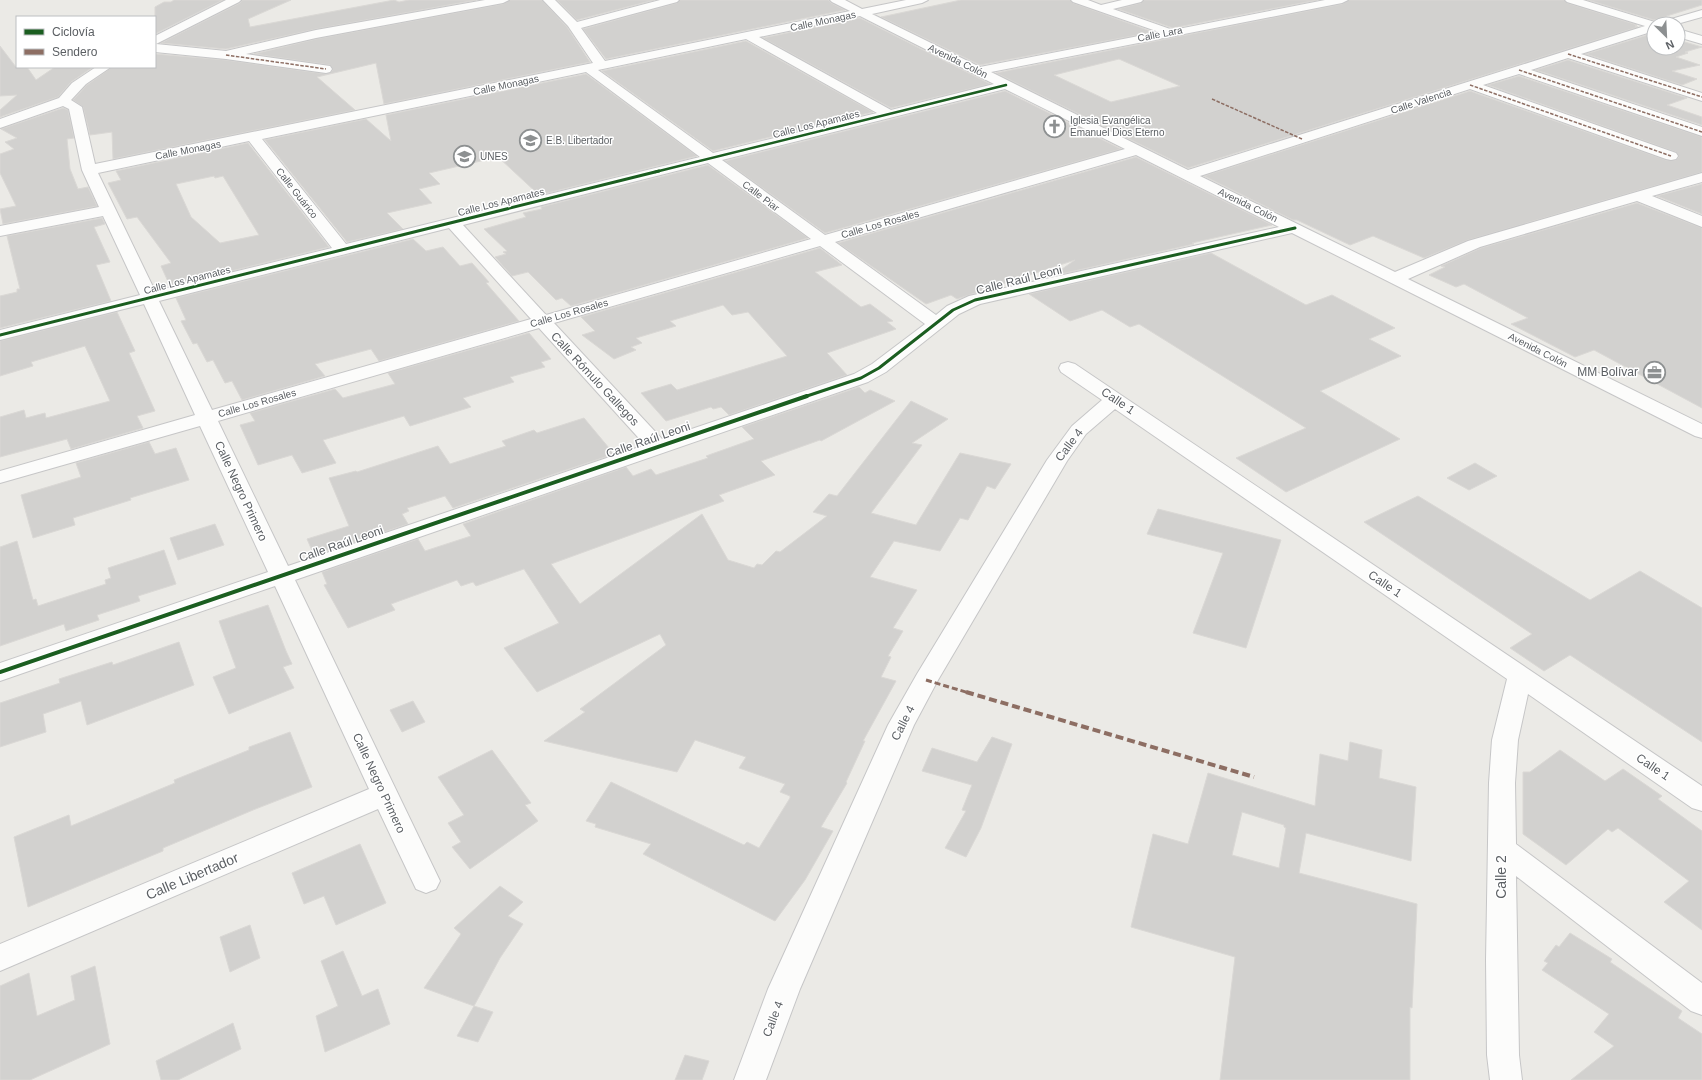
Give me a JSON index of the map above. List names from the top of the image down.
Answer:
{
  "streets": {
    "street": [
      "Calle Monagas",
      "Calle Lara",
      "Avenida Colón",
      "Calle Valencia",
      "Calle Los Apamates",
      "Calle Guárico",
      "Calle Piar",
      "Calle Los Rosales",
      "Calle Raúl Leoni",
      "Calle Rómulo Gallegos",
      "Calle 1",
      "Calle 4",
      "Calle Negro Primero",
      "Calle Libertador",
      "Calle 2"
    ]
  },
  "crossings": [
    ["Calle Monagas", "Avenida Colón"],
    ["Calle Monagas", "Calle Guárico"],
    ["Calle Monagas", "Calle Piar"],
    ["Calle Monagas", "Calle Negro Primero"],
    ["Calle Lara", "Avenida Colón"],
    ["Avenida Colón", "Calle Valencia"],
    ["Avenida Colón", "Calle Los Apamates"],
    ["Avenida Colón", "Calle Los Rosales"],
    ["Avenida Colón", "Calle Raúl Leoni"],
    ["Calle Los Apamates", "Calle Guárico"],
    ["Calle Los Apamates", "Calle Piar"],
    ["Calle Los Apamates", "Calle Rómulo Gallegos"],
    ["Calle Los Apamates", "Calle Negro Primero"],
    ["Calle Piar", "Calle Los Rosales"],
    ["Calle Piar", "Calle Raúl Leoni"],
    ["Calle Los Rosales", "Calle Rómulo Gallegos"],
    ["Calle Los Rosales", "Calle Negro Primero"],
    ["Calle Raúl Leoni", "Calle Rómulo Gallegos"],
    ["Calle Raúl Leoni", "Calle Negro Primero"],
    ["Calle 1", "Calle 4"],
    ["Calle 1", "Calle 2"],
    ["Calle Negro Primero", "Calle Libertador"]
  ],
  "places": {
    "church": ["Iglesia Evangélica Emanuel Dios Eterno"],
    "school or university": ["E.B. Libertador", "UNES"],
    "office": ["MM Bolívar"]
  },
  "legend": ["Ciclovía", "Sendero"],
  "north": "bottom right"
}
